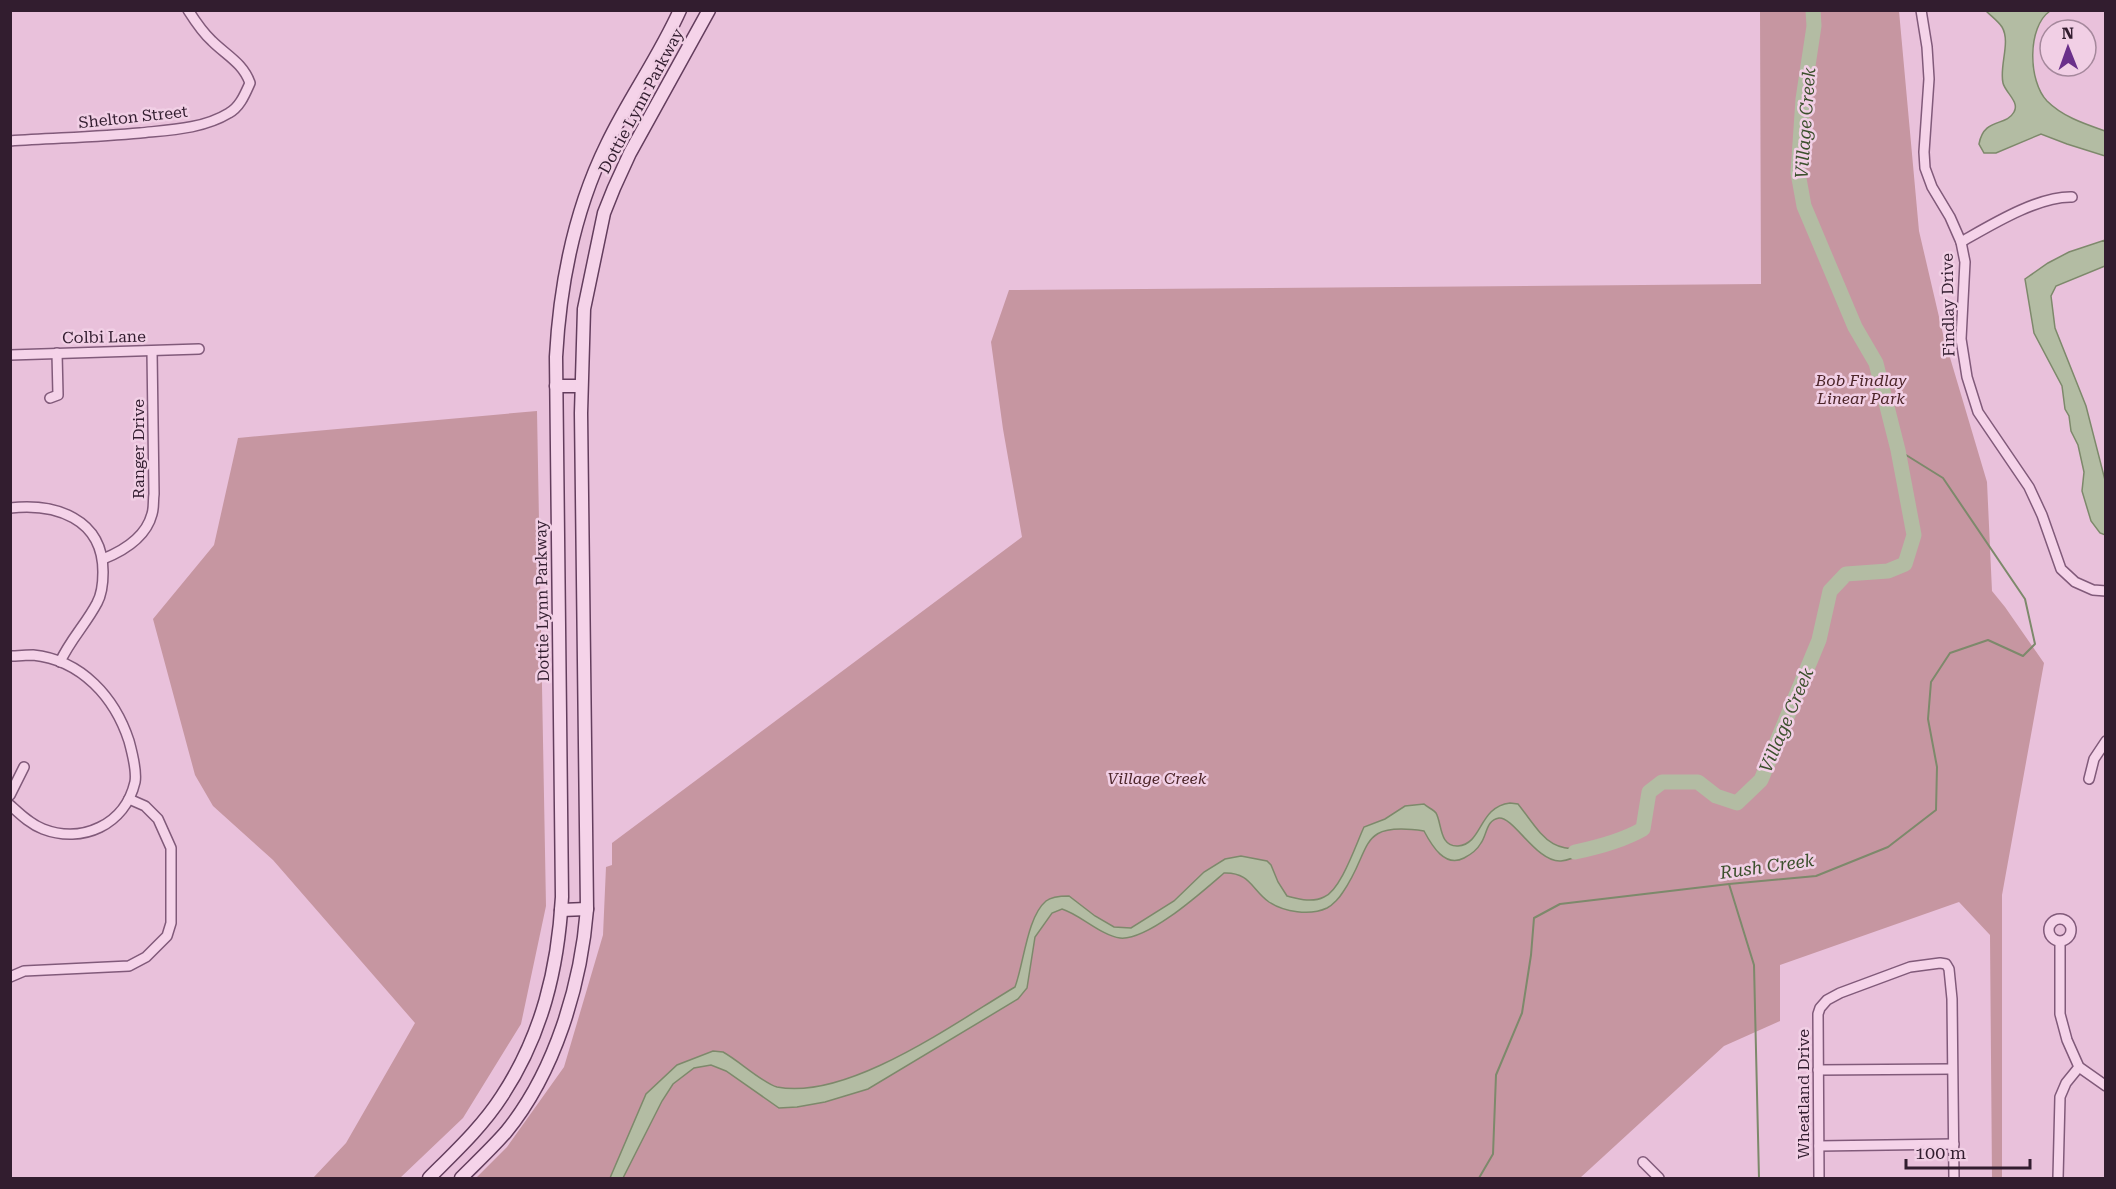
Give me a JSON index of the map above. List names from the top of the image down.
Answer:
{
  "streets": {
    "main road": ["Dottie Lynn Parkway"],
    "street": [
      "Shelton Street",
      "Findlay Drive",
      "Colbi Lane",
      "Ranger Drive",
      "Wheatland Drive"
    ]
  },
  "crossings": [
    ["Colbi Lane", "Ranger Drive"]
  ],
  "water": ["Village Creek", "Rush Creek"],
  "parks": ["Bob Findlay Linear Park", "Village Creek"],
  "scale_bar": "100 m",
  "north": "top"
}
